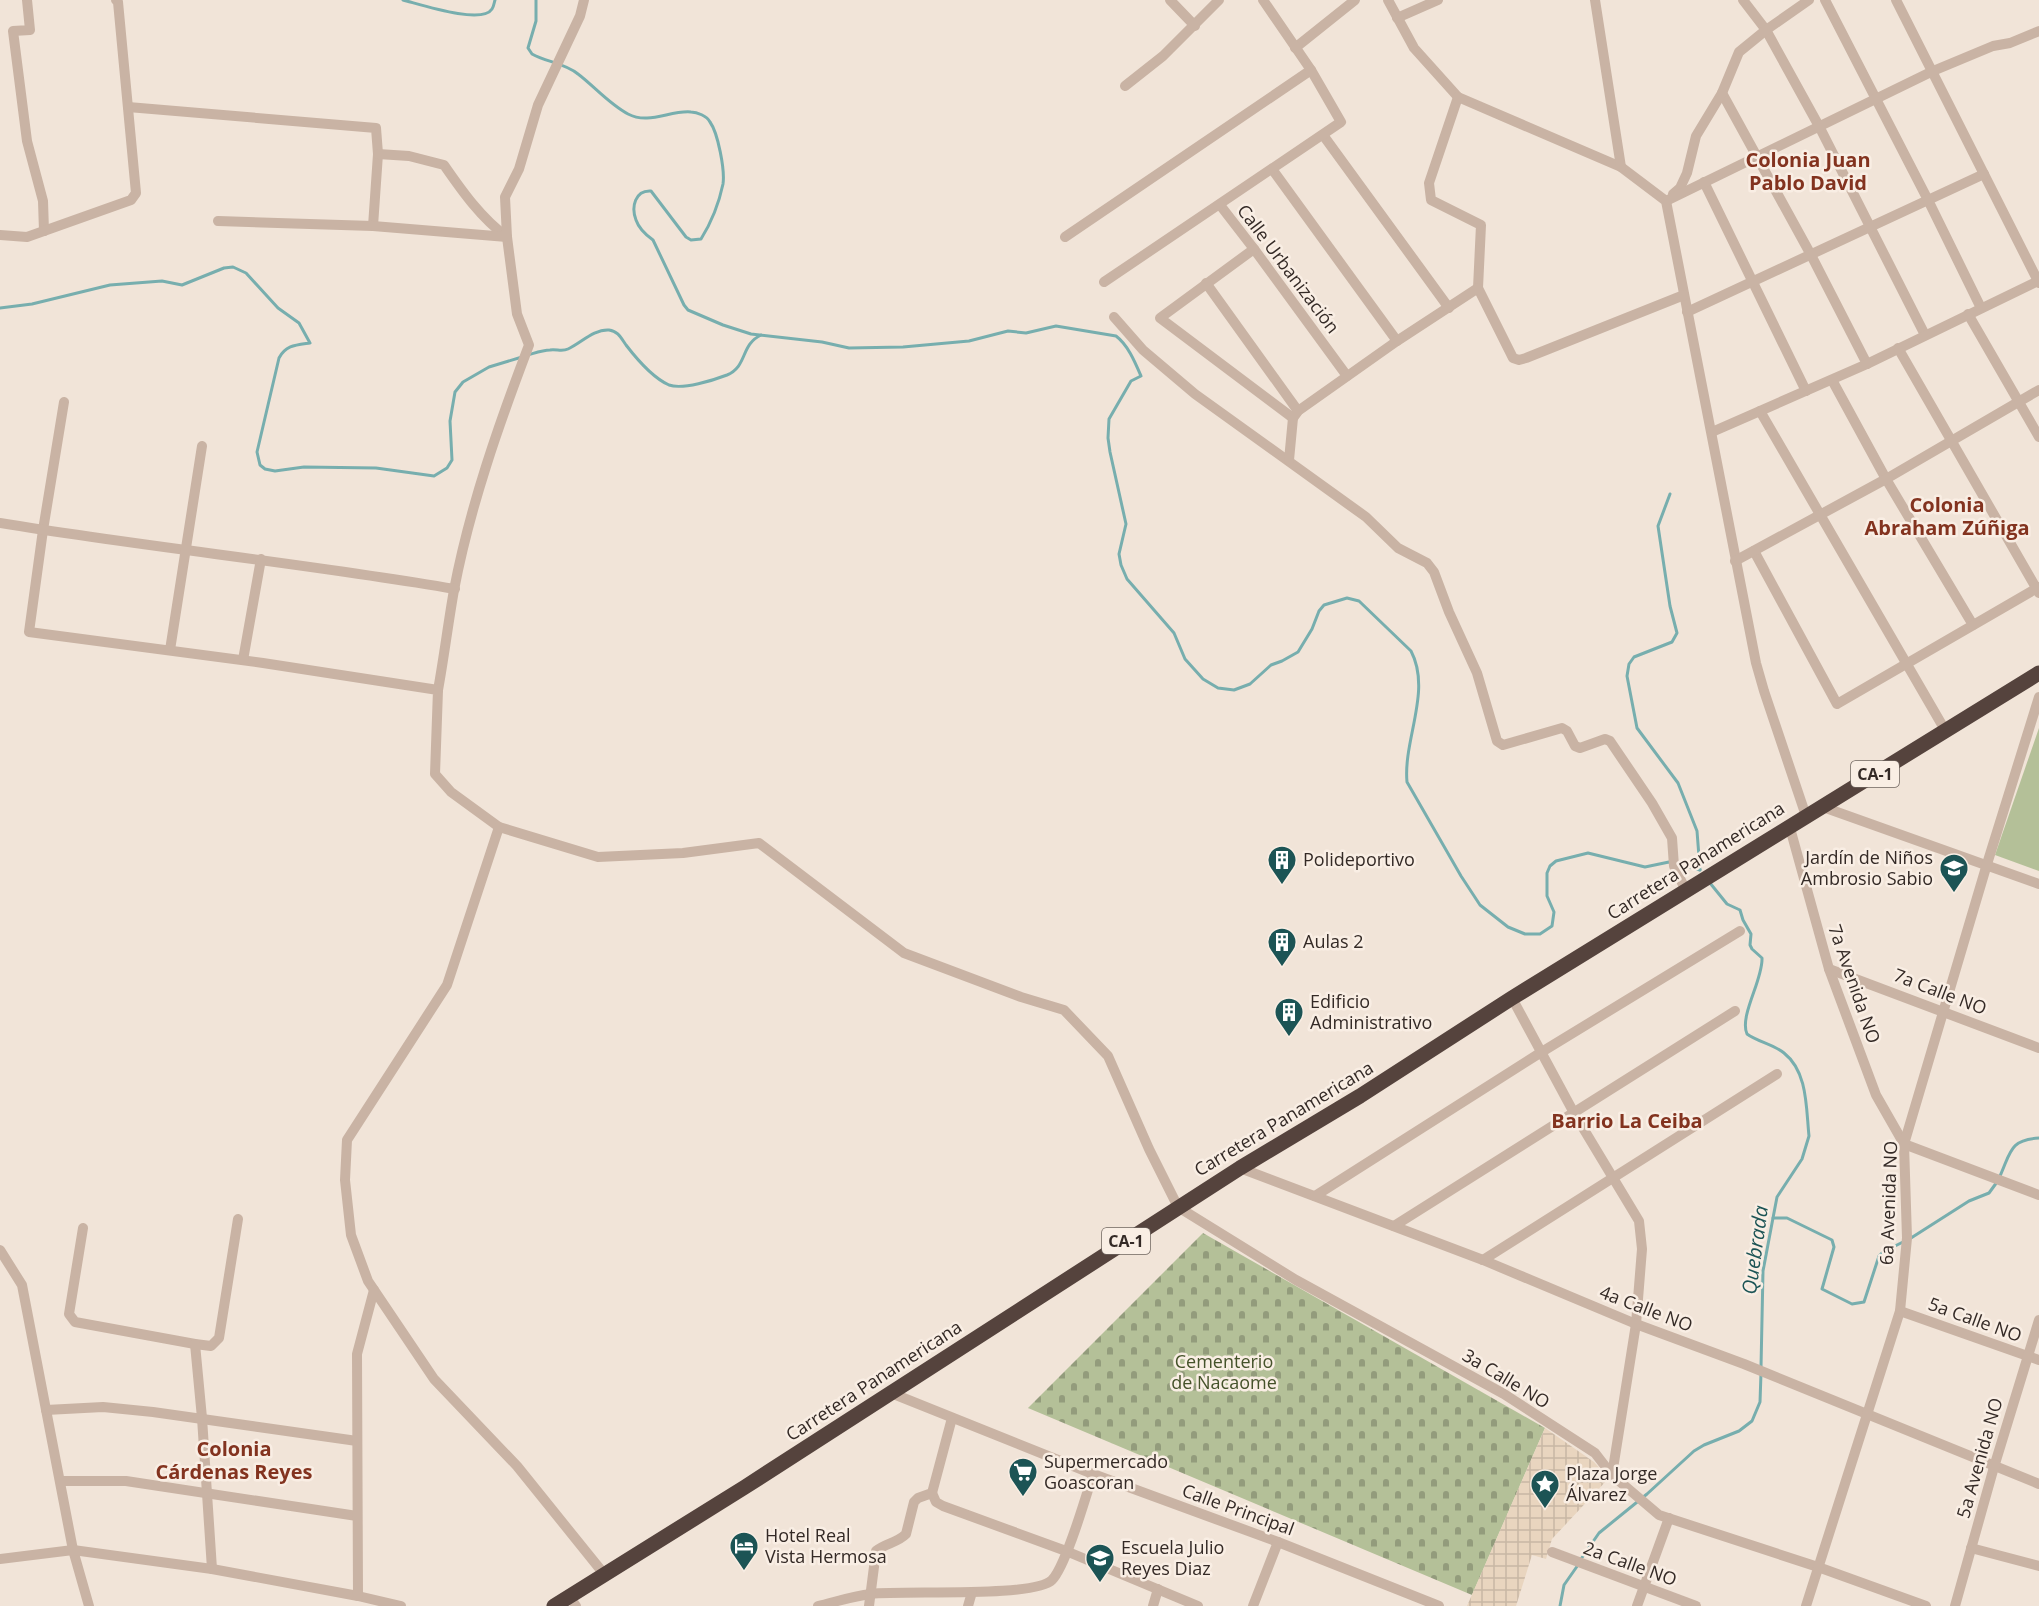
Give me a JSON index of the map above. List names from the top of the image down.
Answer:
{
  "streets": {
    "highway": ["CA-1", "Carretera Panamericana"],
    "street": [
      "Calle Urbanización",
      "7a Avenida NO",
      "7a Calle NO",
      "6a Avenida NO",
      "4a Calle NO",
      "5a Calle NO",
      "3a Calle NO",
      "5a Avenida NO",
      "Calle Principal",
      "2a Calle NO"
    ]
  },
  "crossings": [
    ["Carretera Panamericana", "7a Avenida NO"],
    ["Carretera Panamericana", "4a Calle NO"],
    ["Carretera Panamericana", "3a Calle NO"],
    ["Carretera Panamericana", "Calle Principal"],
    ["7a Avenida NO", "7a Calle NO"],
    ["7a Avenida NO", "6a Avenida NO"],
    ["7a Calle NO", "6a Avenida NO"],
    ["6a Avenida NO", "4a Calle NO"],
    ["6a Avenida NO", "5a Calle NO"],
    ["6a Avenida NO", "3a Calle NO"],
    ["4a Calle NO", "5a Avenida NO"],
    ["5a Calle NO", "5a Avenida NO"]
  ],
  "districts": [
    "Colonia Juan Pablo David",
    "Colonia Abraham Zúñiga",
    "Barrio La Ceiba",
    "Colonia Cárdenas Reyes"
  ],
  "water": ["Quebrada"],
  "parks": ["Cementerio de Nacaome"],
  "places": {
    "building": ["Polideportivo", "Aulas 2", "Edificio Administrativo"],
    "school or university": ["Jardín de Niños Ambrosio Sabio", "Escuela Julio Reyes Diaz"],
    "supermarket": ["Supermercado Goascoran"],
    "place": ["Plaza Jorge Álvarez"],
    "hotel": ["Hotel Real Vista Hermosa"]
  }
}
